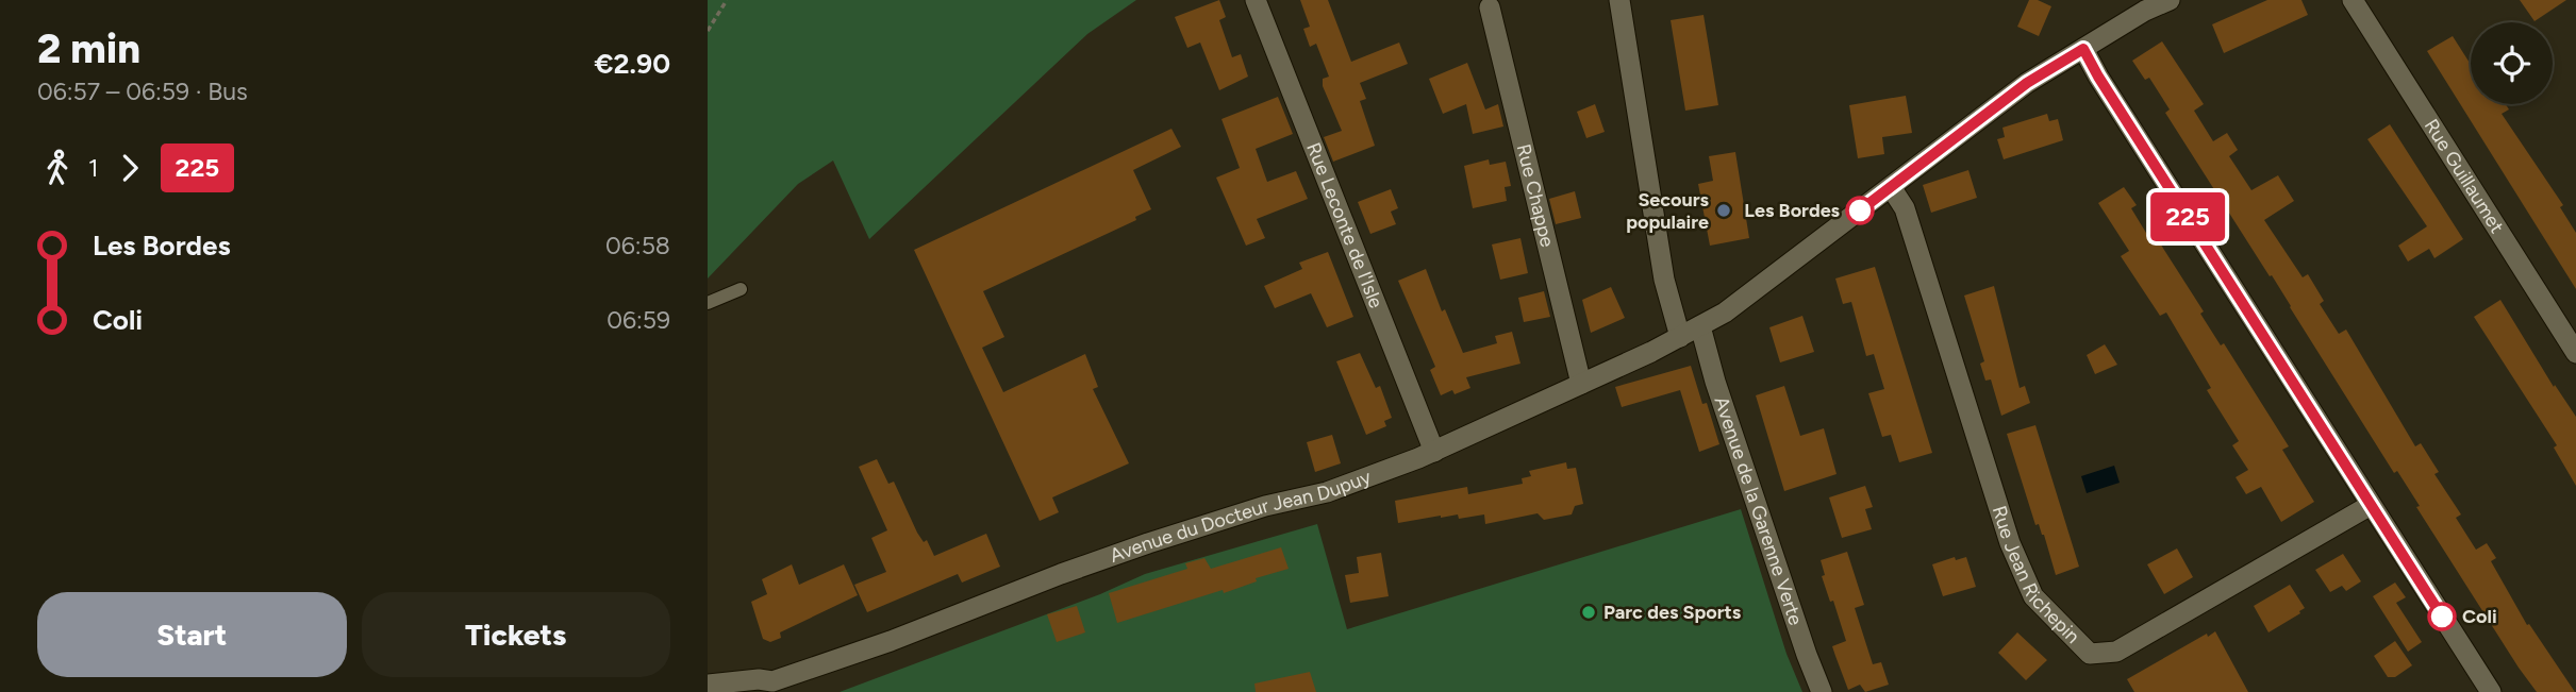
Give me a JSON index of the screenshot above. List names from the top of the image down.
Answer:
{
  "streets": {
    "street": [
      "Rue Guillaumet",
      "Rue Chappe",
      "Rue Leconte de l'Isle",
      "Avenue de la Garenne Verte",
      "Avenue du Docteur Jean Dupuy",
      "Rue Jean Richepin"
    ]
  },
  "crossings": [
    ["Rue Chappe", "Avenue du Docteur Jean Dupuy"],
    ["Rue Leconte de l'Isle", "Avenue du Docteur Jean Dupuy"],
    ["Avenue de la Garenne Verte", "Avenue du Docteur Jean Dupuy"],
    ["Avenue du Docteur Jean Dupuy", "Rue Jean Richepin"]
  ],
  "places": [
    "Secours populaire",
    "Les Bordes",
    "Parc des Sports",
    "Coli"
  ],
  "lines": ["bus line 225"],
  "page": {
    "heading": ["2 min", "06:57 – 06:59 · Bus", "€2.90"],
    "on_map": "225",
    "legs": ["1", "225"],
    "list": [
      {
        "name": "Les Bordes",
        "value": "06:58"
      },
      {
        "name": "Coli",
        "value": "06:59"
      }
    ],
    "buttons": ["Start", "Tickets"]
  }
}
